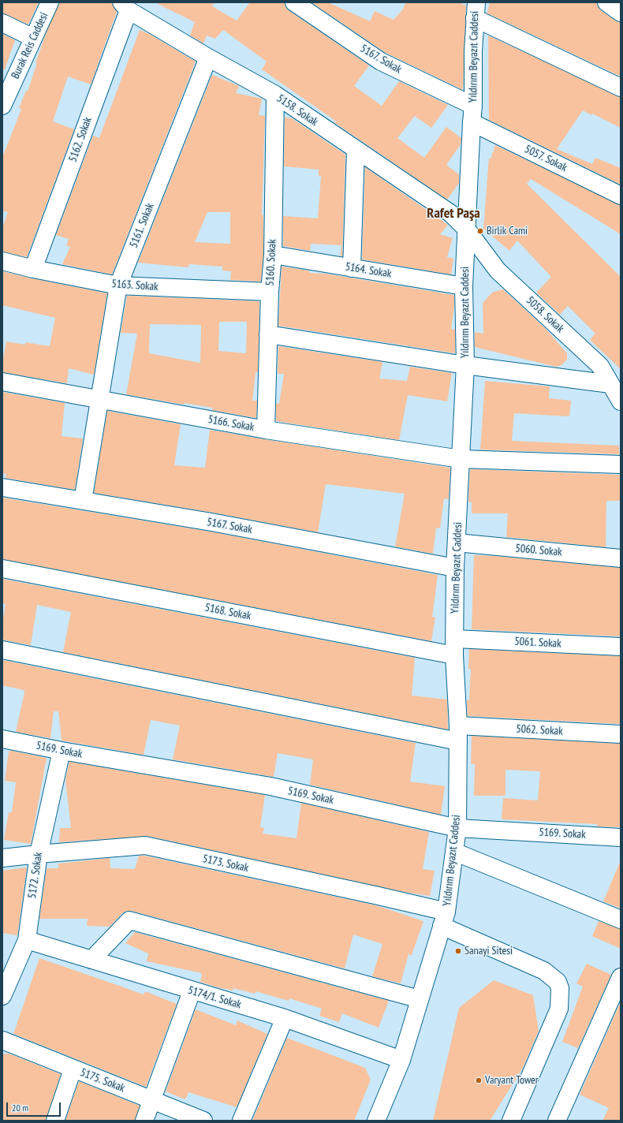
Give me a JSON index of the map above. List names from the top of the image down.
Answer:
{
  "streets": {
    "street": [
      "Burak Reis Caddesi",
      "Yıldırım Beyazıt Caddesi",
      "5167. Sokak",
      "5158. Sokak",
      "5162. Sokak",
      "5057. Sokak",
      "5161. Sokak",
      "5160. Sokak",
      "5164. Sokak",
      "5163. Sokak",
      "5058. Sokak",
      "5166. Sokak",
      "5060. Sokak",
      "5168. Sokak",
      "5061. Sokak",
      "5062. Sokak",
      "5169. Sokak",
      "5173. Sokak",
      "5172. Sokak",
      "5174/1. Sokak",
      "5175. Sokak"
    ]
  },
  "crossings": [
    ["Yıldırım Beyazıt Caddesi", "5167. Sokak"],
    ["Yıldırım Beyazıt Caddesi", "5158. Sokak"],
    ["Yıldırım Beyazıt Caddesi", "5057. Sokak"],
    ["Yıldırım Beyazıt Caddesi", "5164. Sokak"],
    ["Yıldırım Beyazıt Caddesi", "5058. Sokak"],
    ["Yıldırım Beyazıt Caddesi", "5166. Sokak"],
    ["Yıldırım Beyazıt Caddesi", "5060. Sokak"],
    ["Yıldırım Beyazıt Caddesi", "5168. Sokak"],
    ["Yıldırım Beyazıt Caddesi", "5061. Sokak"],
    ["Yıldırım Beyazıt Caddesi", "5062. Sokak"],
    ["Yıldırım Beyazıt Caddesi", "5169. Sokak"],
    ["Yıldırım Beyazıt Caddesi", "5173. Sokak"],
    ["Yıldırım Beyazıt Caddesi", "5174/1. Sokak"],
    ["5167. Sokak", "5057. Sokak"],
    ["5167. Sokak", "5161. Sokak"],
    ["5158. Sokak", "5162. Sokak"],
    ["5158. Sokak", "5161. Sokak"],
    ["5158. Sokak", "5160. Sokak"],
    ["5158. Sokak", "5058. Sokak"],
    ["5162. Sokak", "5163. Sokak"],
    ["5161. Sokak", "5163. Sokak"],
    ["5161. Sokak", "5166. Sokak"],
    ["5160. Sokak", "5164. Sokak"],
    ["5160. Sokak", "5163. Sokak"],
    ["5160. Sokak", "5166. Sokak"],
    ["5168. Sokak", "5061. Sokak"],
    ["5169. Sokak", "5172. Sokak"],
    ["5173. Sokak", "5172. Sokak"],
    ["5172. Sokak", "5174/1. Sokak"]
  ],
  "districts": ["Rafet Paşa"],
  "places": ["Birlik Cami", "Sanayi Sitesi", "Varyant Tower"],
  "scale_bar": "20 m"
}
